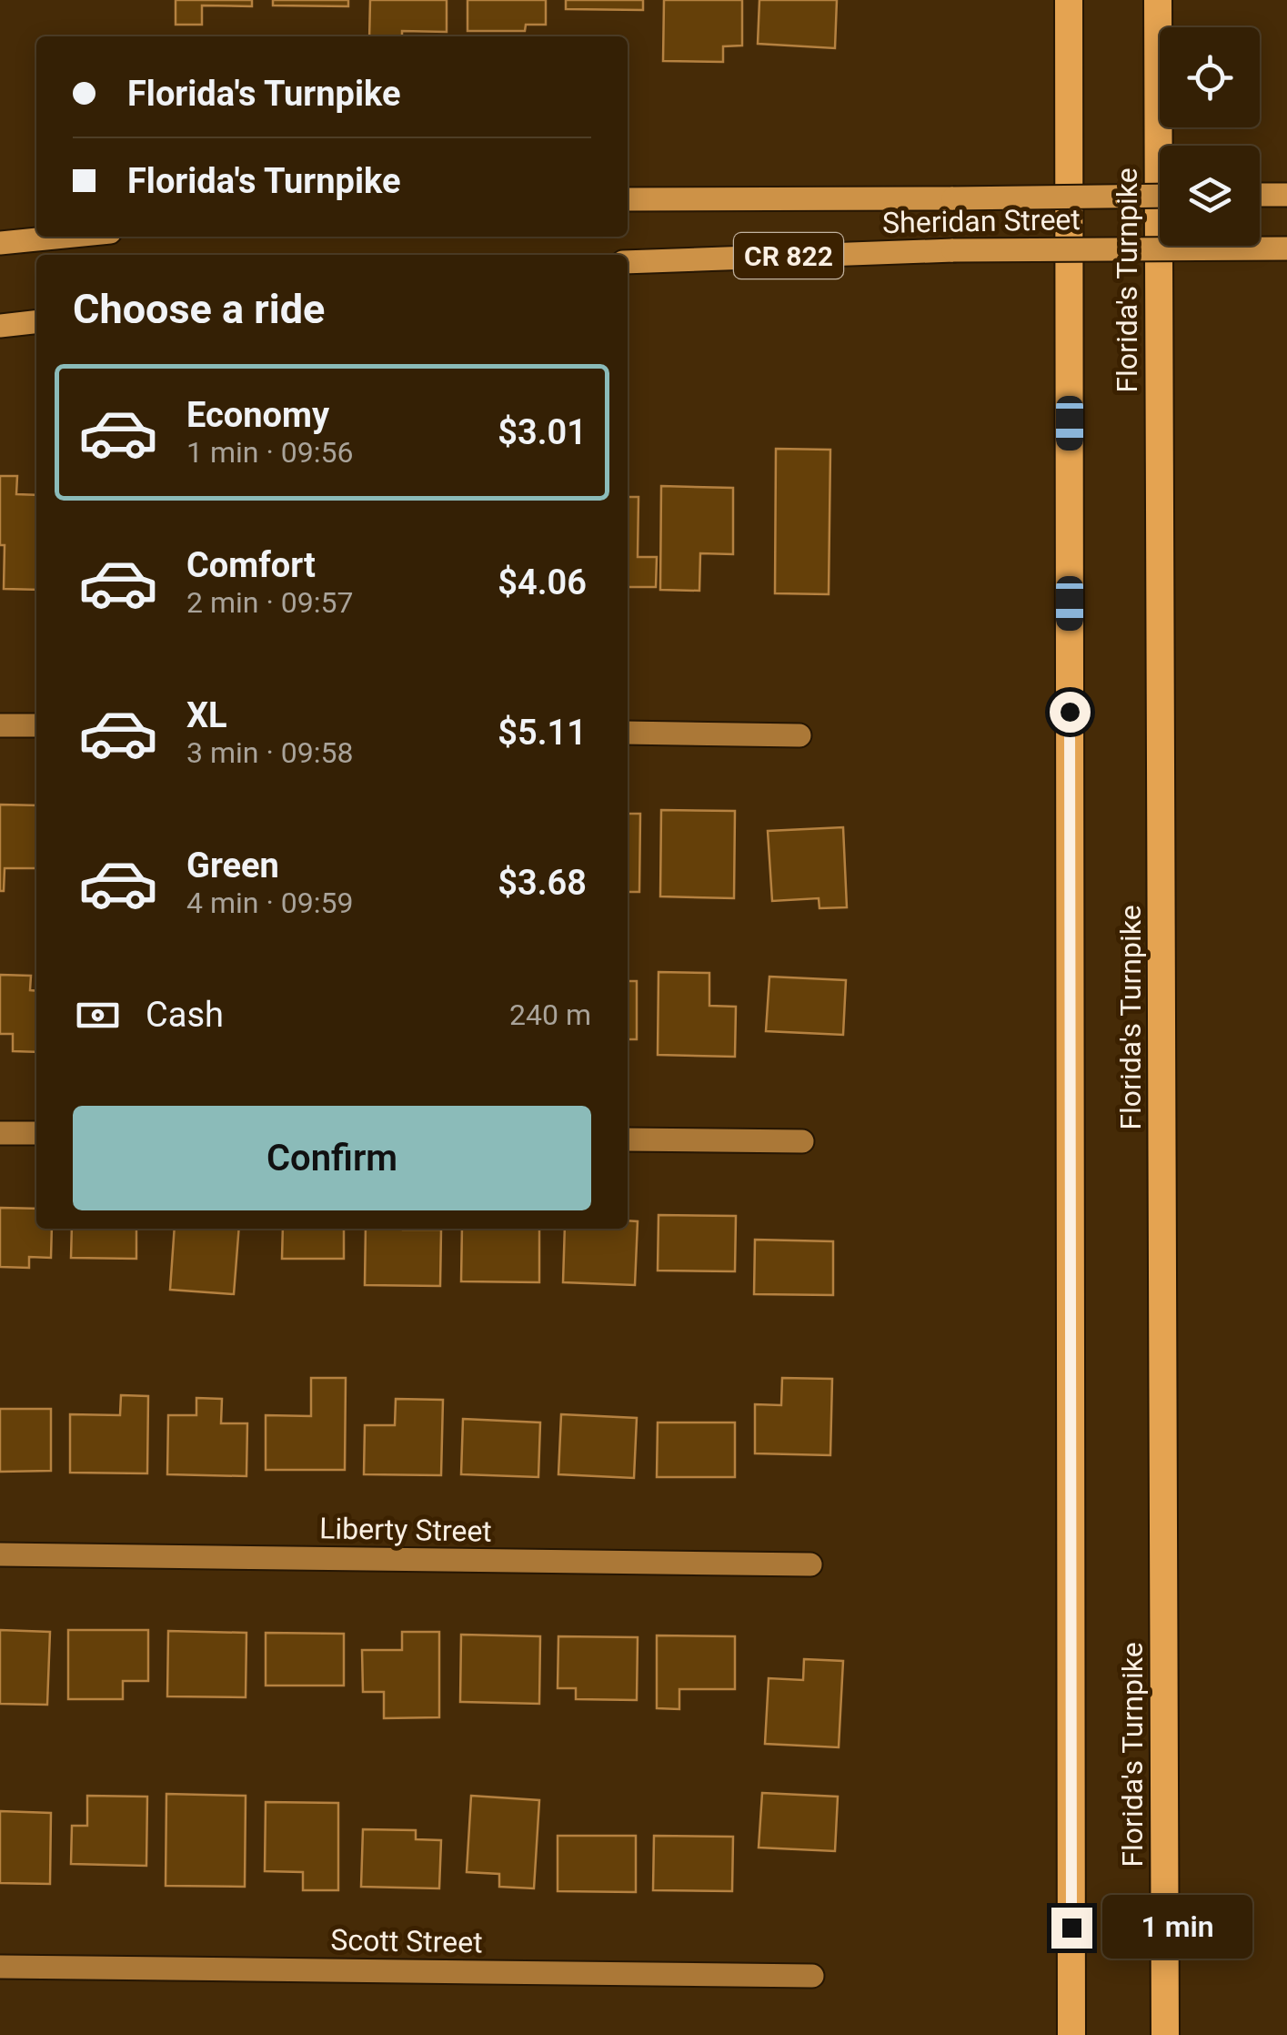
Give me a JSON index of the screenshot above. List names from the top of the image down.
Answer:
{
  "streets": {
    "highway": ["Florida's Turnpike"],
    "main road": ["Sheridan Street", "CR 822"],
    "street": ["Liberty Street", "Scott Street"]
  },
  "page": {
    "banner": ["Florida's Turnpike", "Florida's Turnpike"],
    "heading": "Choose a ride",
    "list": [
      {
        "name": "Economy",
        "note": "1 min · 09:56",
        "value": "$3.01"
      },
      {
        "name": "Comfort",
        "note": "2 min · 09:57",
        "value": "$4.06"
      },
      {
        "name": "XL",
        "note": "3 min · 09:58",
        "value": "$5.11"
      },
      {
        "name": "Green",
        "note": "4 min · 09:59",
        "value": "$3.68"
      }
    ],
    "pay": ["Cash", "240 m"],
    "buttons": "Confirm",
    "bubble": "1 min"
  }
}
